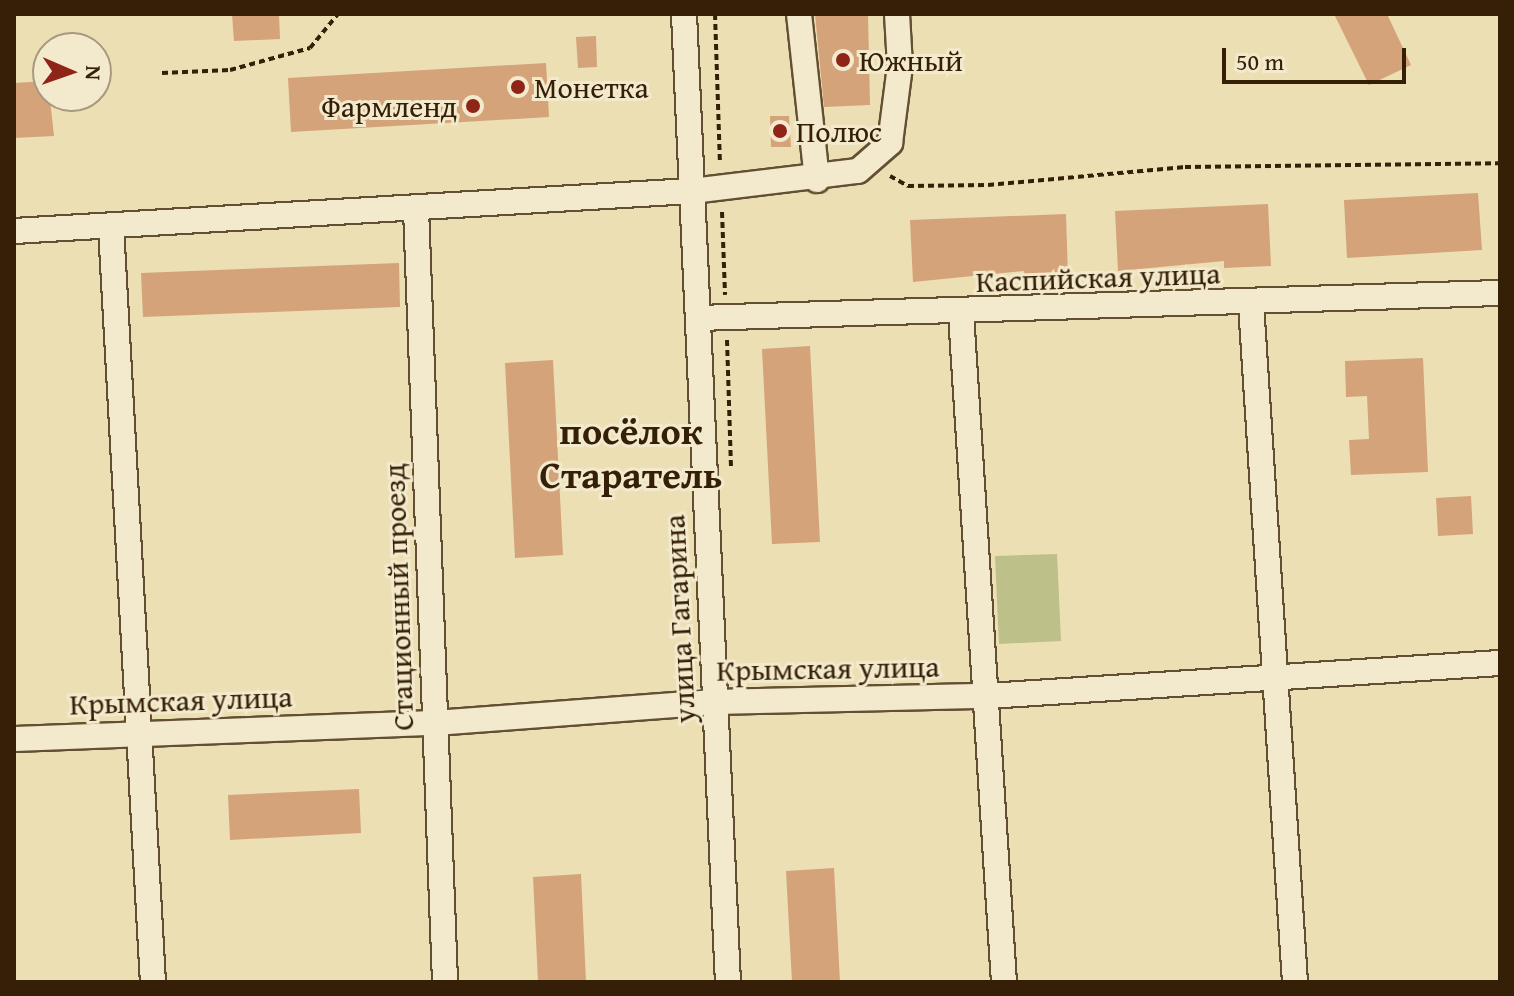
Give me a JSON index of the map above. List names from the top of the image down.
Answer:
{
  "streets": {
    "street": [
      "Каспийская улица",
      "Стационный проезд",
      "улица Гагарина",
      "Крымская улица"
    ]
  },
  "crossings": [
    ["Каспийская улица", "улица Гагарина"],
    ["Стационный проезд", "Крымская улица"],
    ["улица Гагарина", "Крымская улица"]
  ],
  "districts": ["посёлок Старатель"],
  "places": [
    "Южный",
    "Монетка",
    "Фармленд",
    "Полюс"
  ],
  "scale_bar": "50 m",
  "north": "right"
}
